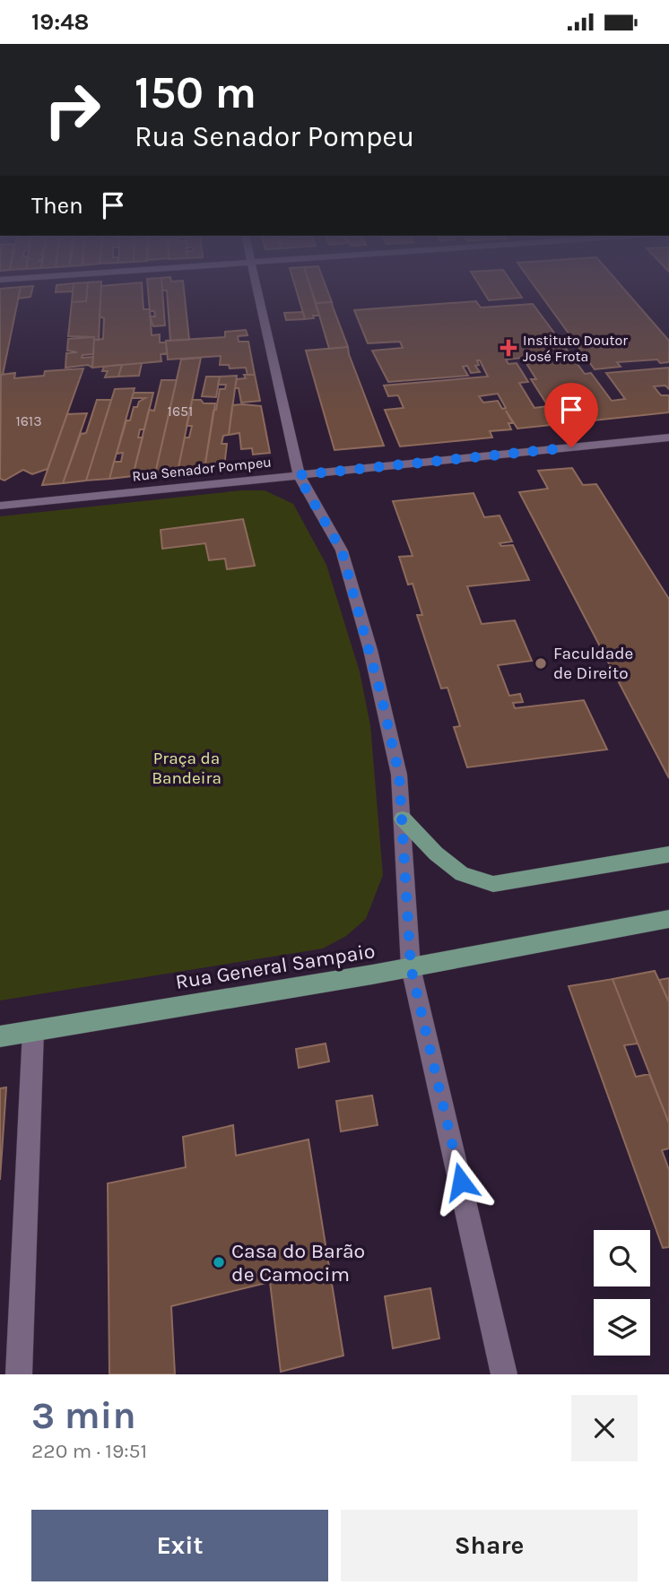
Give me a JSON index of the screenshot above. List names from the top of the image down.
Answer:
{
  "streets": {
    "main road": ["Rua General Sampaio"],
    "street": ["Rua Senador Pompeu"]
  },
  "parks": ["Praça da Bandeira"],
  "places": {
    "health": ["Instituto Doutor José Frota"],
    "other": ["Faculdade de Direito", "Casa do Barão de Camocim"]
  },
  "house_numbers": ["1651", "1613"],
  "page": {
    "status": "19:48",
    "turn": ["150 m", "Rua Senador Pompeu"],
    "then": "Then",
    "heading": ["3 min", "220 m · 19:51"],
    "buttons": ["Exit", "Share"]
  }
}
